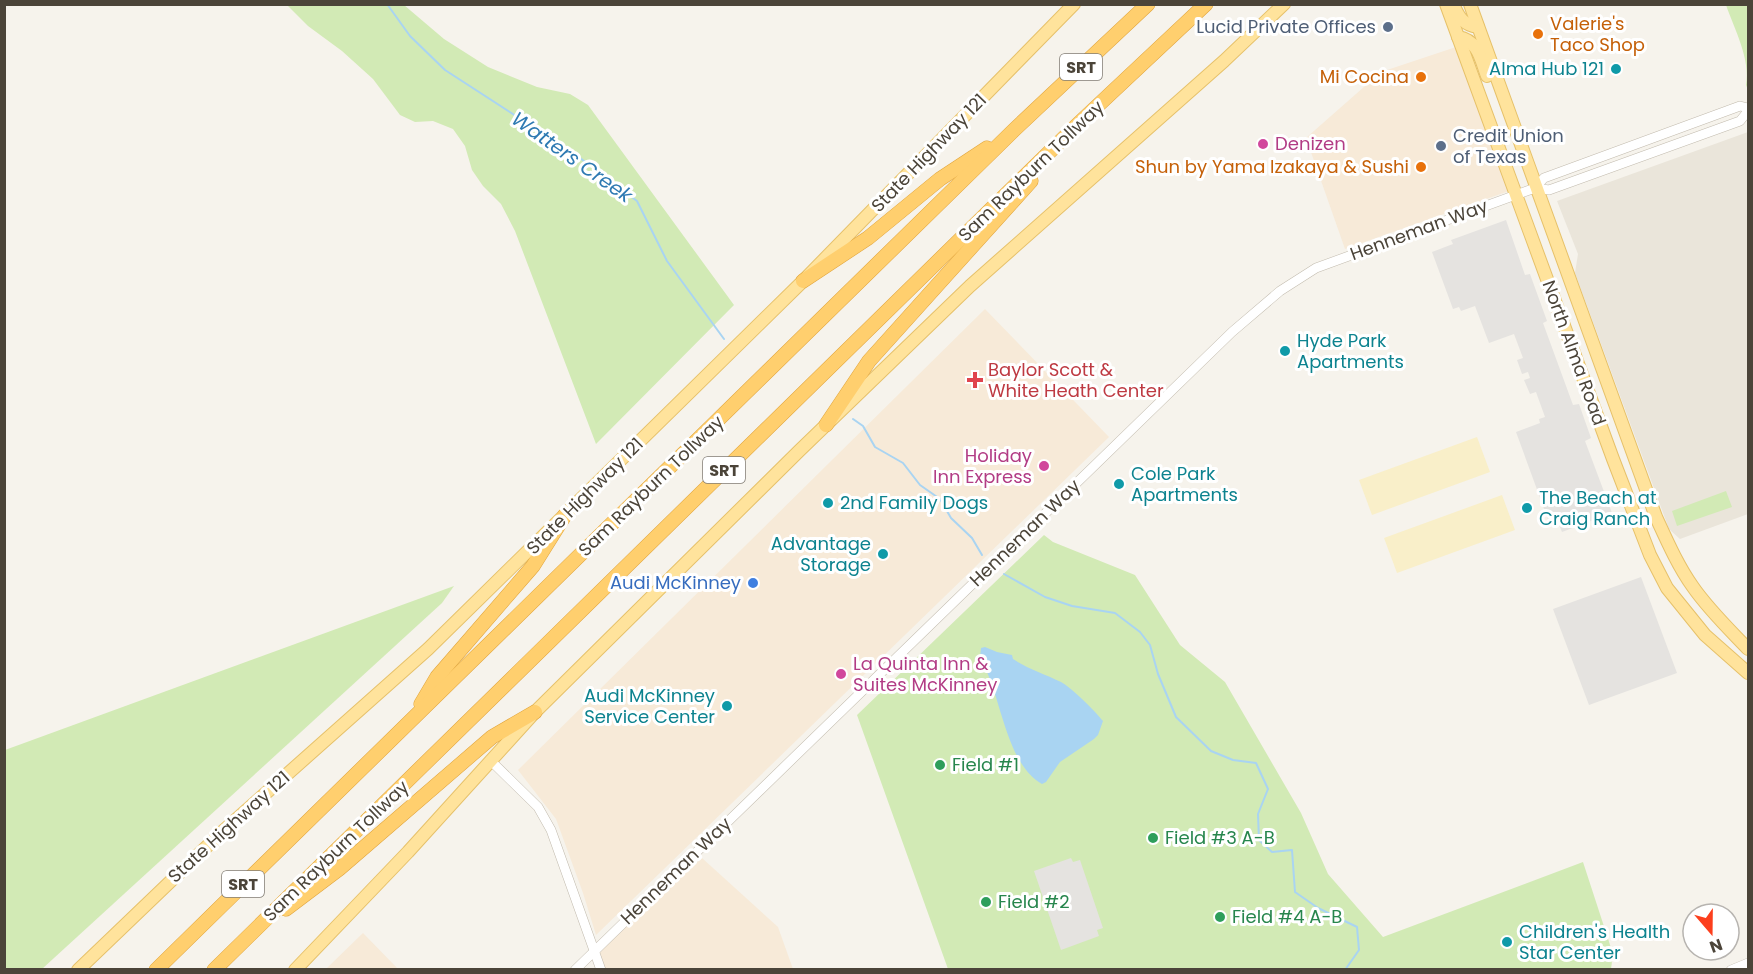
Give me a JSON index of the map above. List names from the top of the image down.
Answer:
{
  "streets": {
    "highway": ["SRT", "Sam Rayburn Tollway"],
    "main road": ["State Highway 121", "North Alma Road"],
    "street": ["Henneman Way"]
  },
  "crossings": [
    ["Henneman Way", "North Alma Road"]
  ],
  "water": ["Watters Creek"],
  "places": {
    "other": [
      "Lucid Private Offices",
      "Valerie's Taco Shop",
      "Alma Hub 121",
      "Mi Cocina",
      "Denizen",
      "Credit Union of Texas",
      "Shun by Yama Izakaya & Sushi",
      "Hyde Park Apartments",
      "Holiday Inn Express",
      "Cole Park Apartments",
      "2nd Family Dogs",
      "The Beach at Craig Ranch",
      "Advantage Storage",
      "Audi McKinney",
      "La Quinta Inn & Suites McKinney",
      "Audi McKinney Service Center",
      "Field #1",
      "Field #3 A-B",
      "Field #2",
      "Field #4 A-B",
      "Children's Health Star Center"
    ],
    "health": ["Baylor Scott & White Heath Center"]
  },
  "north": "bottom"
}
